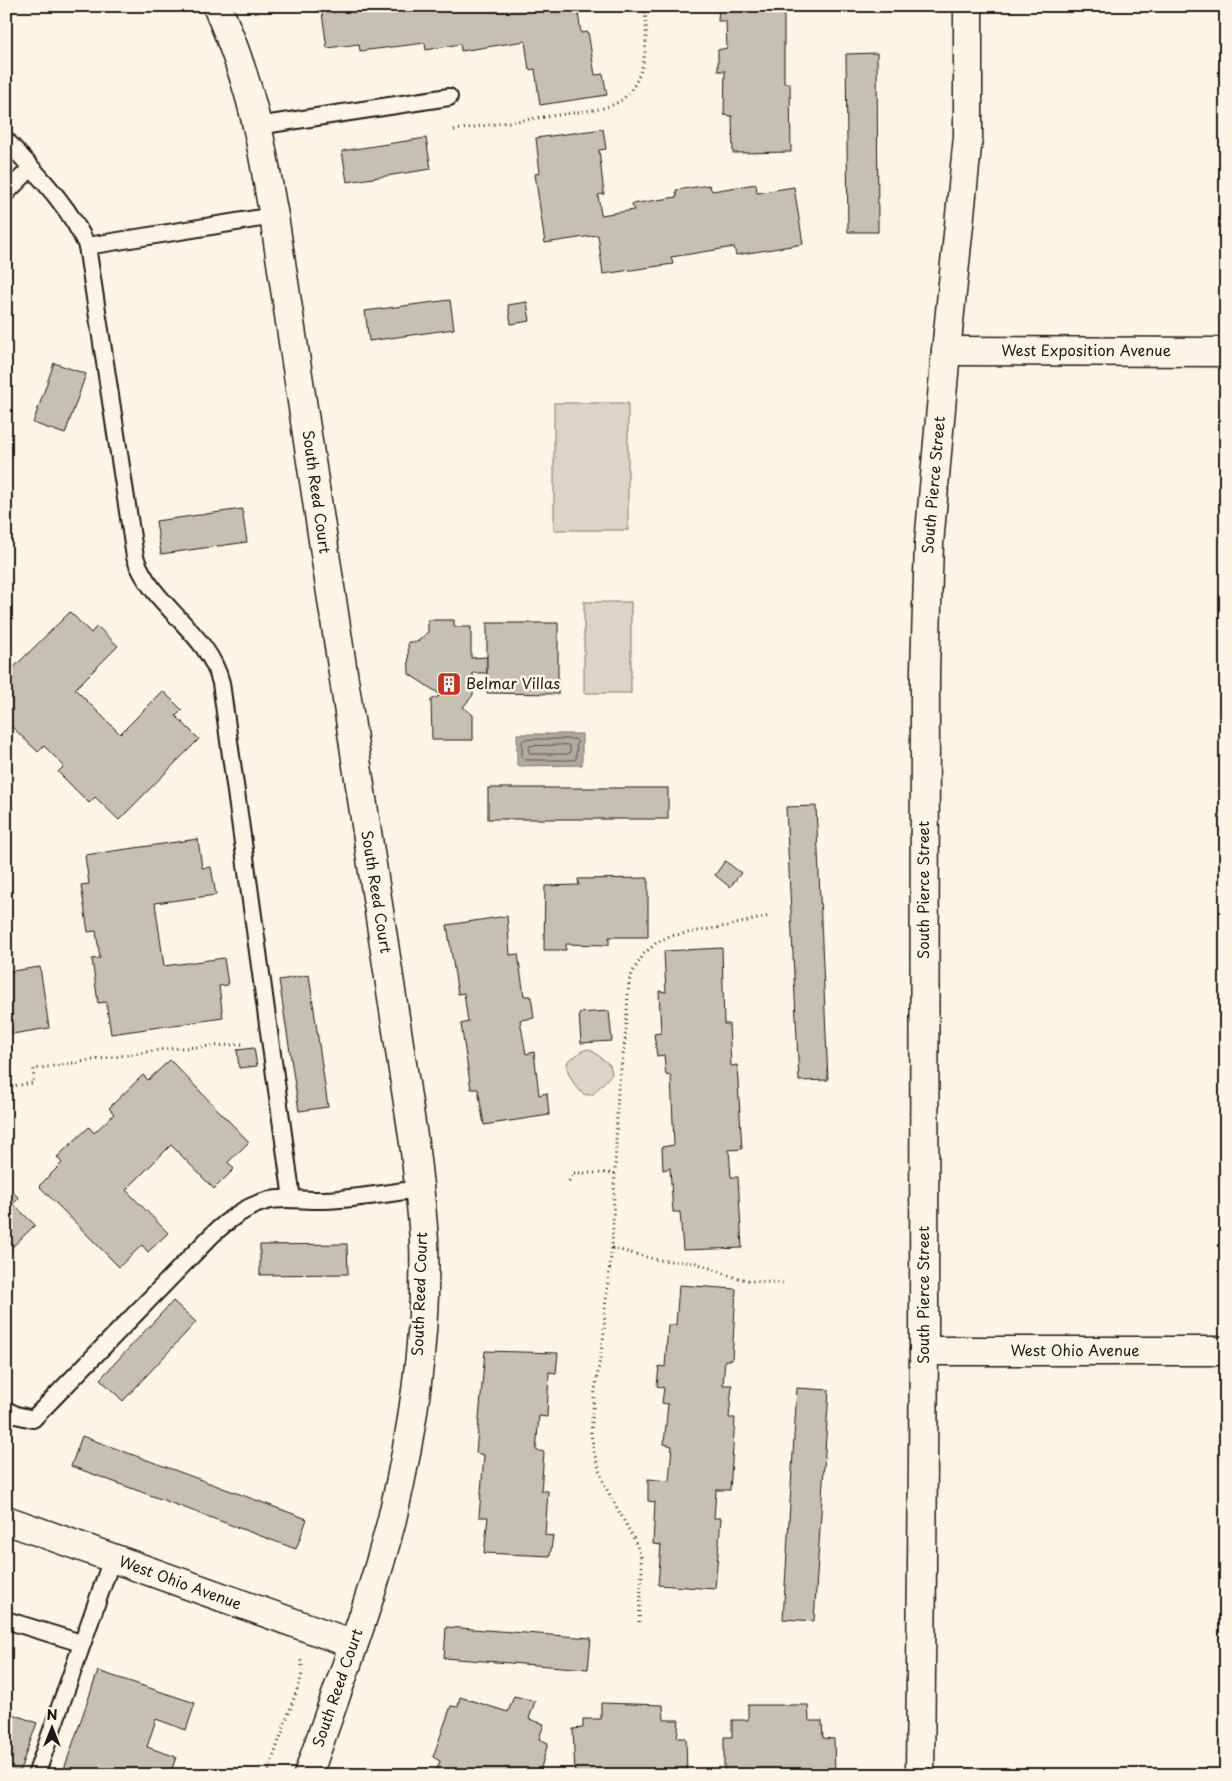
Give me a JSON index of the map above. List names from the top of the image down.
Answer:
{
  "streets": {
    "street": [
      "West Exposition Avenue",
      "South Pierce Street",
      "South Reed Court",
      "West Ohio Avenue"
    ]
  },
  "crossings": [
    ["West Exposition Avenue", "South Pierce Street"],
    ["South Pierce Street", "West Ohio Avenue"],
    ["South Reed Court", "West Ohio Avenue"]
  ],
  "places": {
    "building": ["Belmar Villas"]
  },
  "north": "top"
}
